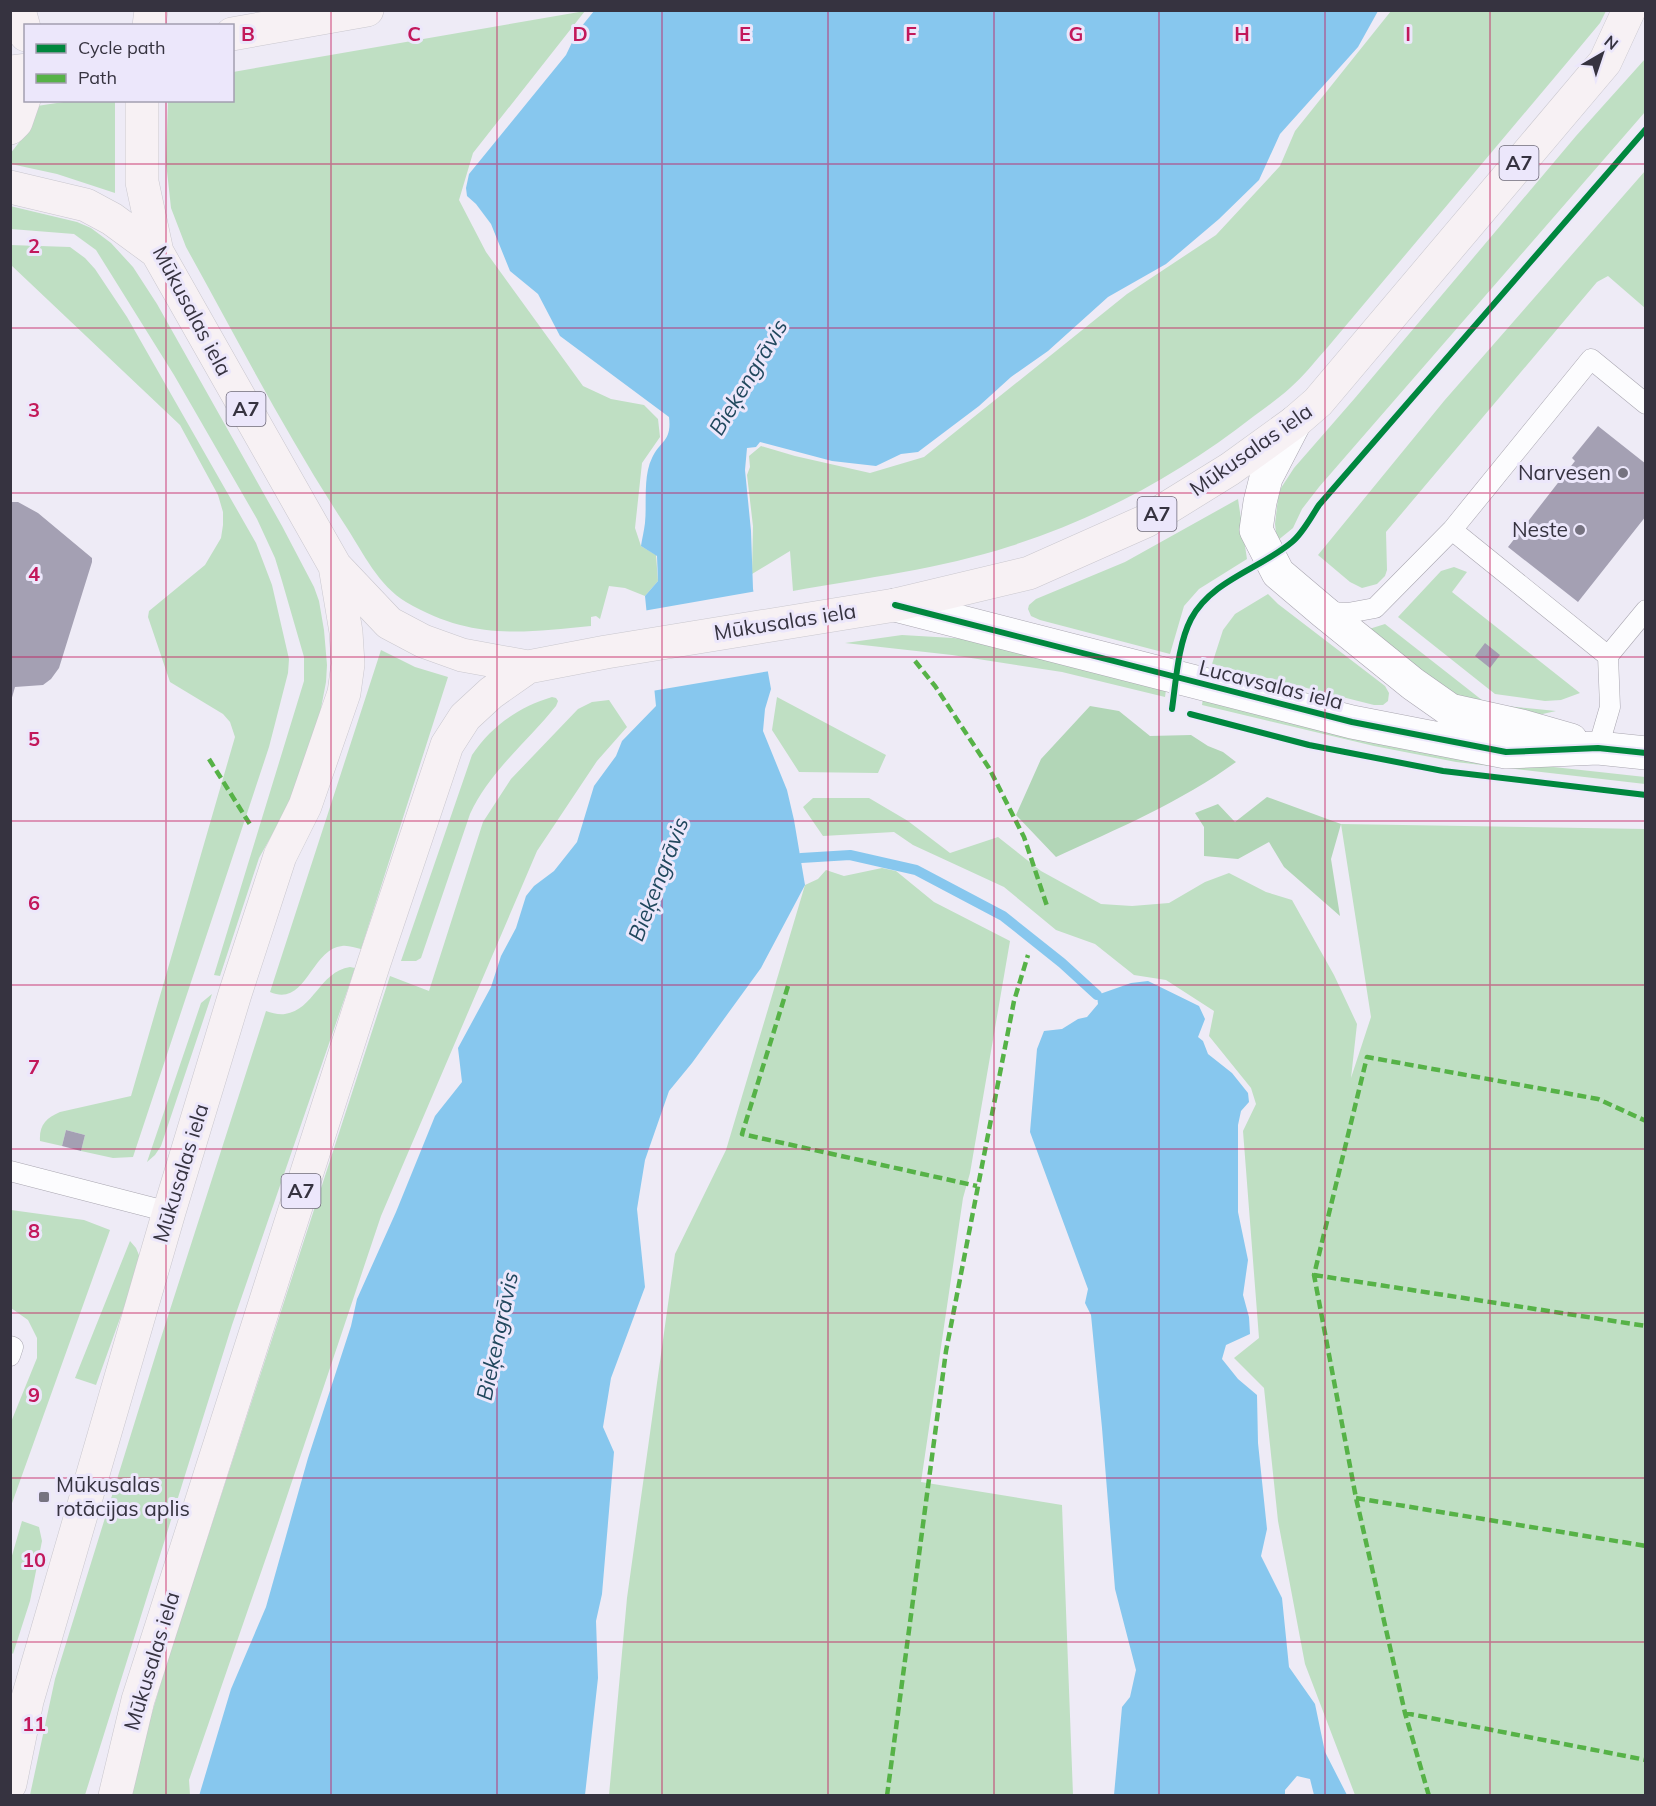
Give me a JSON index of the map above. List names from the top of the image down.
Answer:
{
  "streets": {
    "highway": ["A7", "Mūkusalas iela"],
    "street": ["Lucavsalas iela"]
  },
  "crossings": [
    ["A7", "Mūkusalas iela"],
    ["Mūkusalas iela", "Lucavsalas iela"]
  ],
  "water": ["Bieķengrāvis"],
  "places": {
    "other": ["Narvesen", "Neste"],
    "transit": ["Mūkusalas rotācijas aplis"]
  },
  "legend": ["Cycle path", "Path"],
  "north": "top right",
  "grid": {
    "columns": [
      "B",
      "C",
      "D",
      "E",
      "F",
      "G",
      "H",
      "I"
    ],
    "rows": [
      "2",
      "3",
      "4",
      "5",
      "6",
      "7",
      "8",
      "9",
      "10",
      "11"
    ]
  }
}
